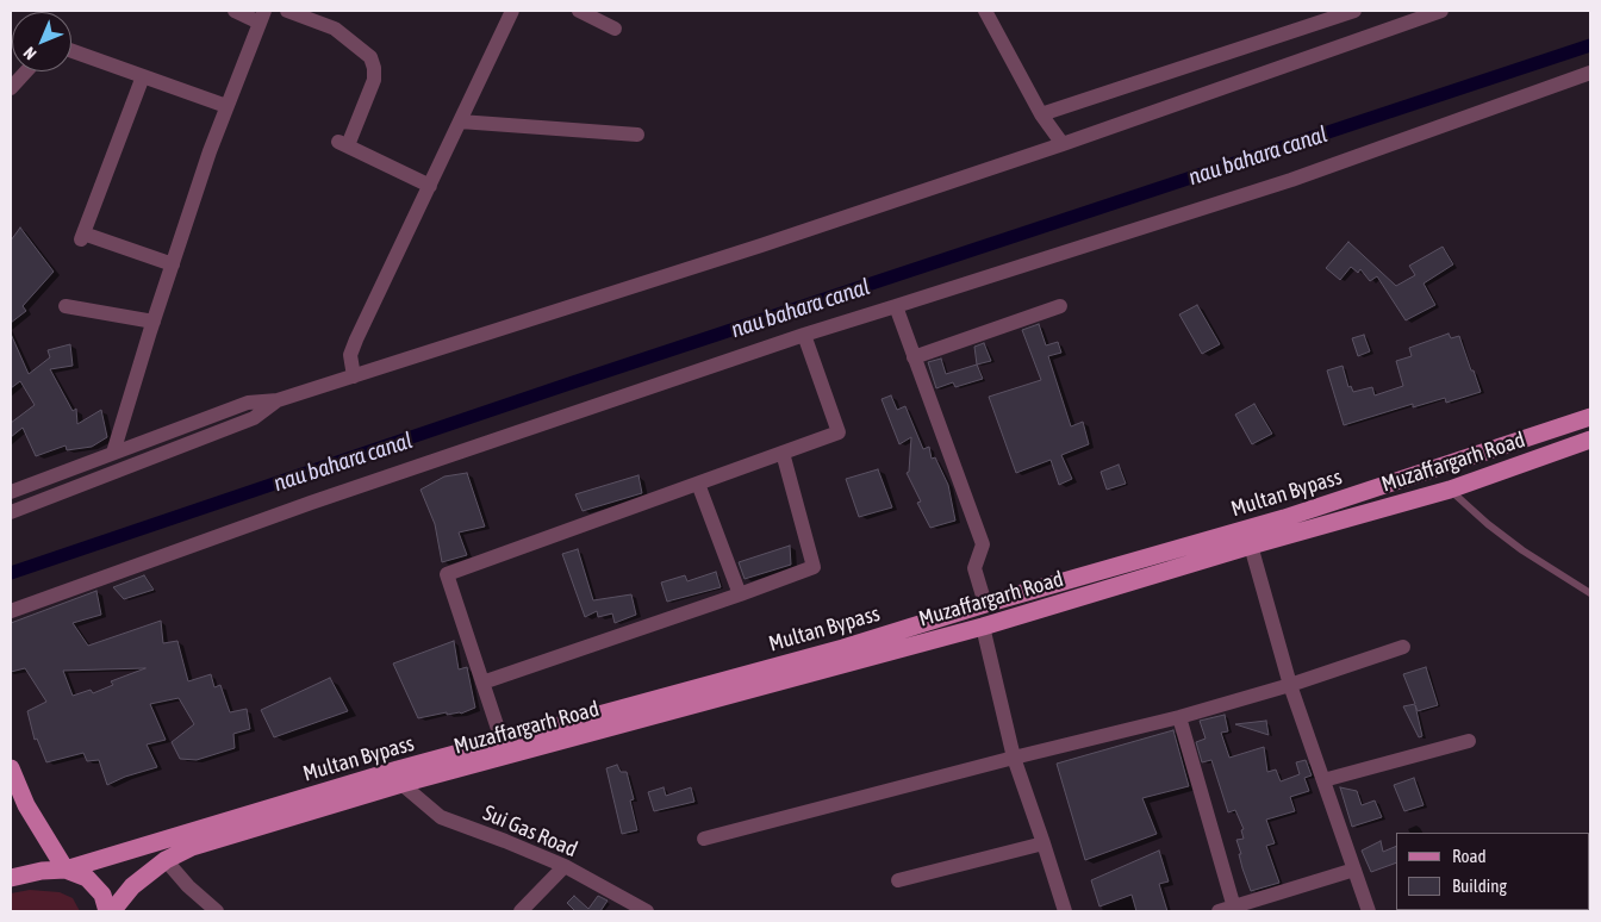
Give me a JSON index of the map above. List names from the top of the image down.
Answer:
{
  "streets": {
    "main road": ["Muzaffargarh Road", "Multan Bypass"],
    "street": ["Sui Gas Road"]
  },
  "crossings": [
    ["Muzaffargarh Road", "Multan Bypass"],
    ["Muzaffargarh Road", "Sui Gas Road"]
  ],
  "water": ["nau bahara canal"],
  "legend": ["Road", "Building"],
  "north": "bottom left"
}
